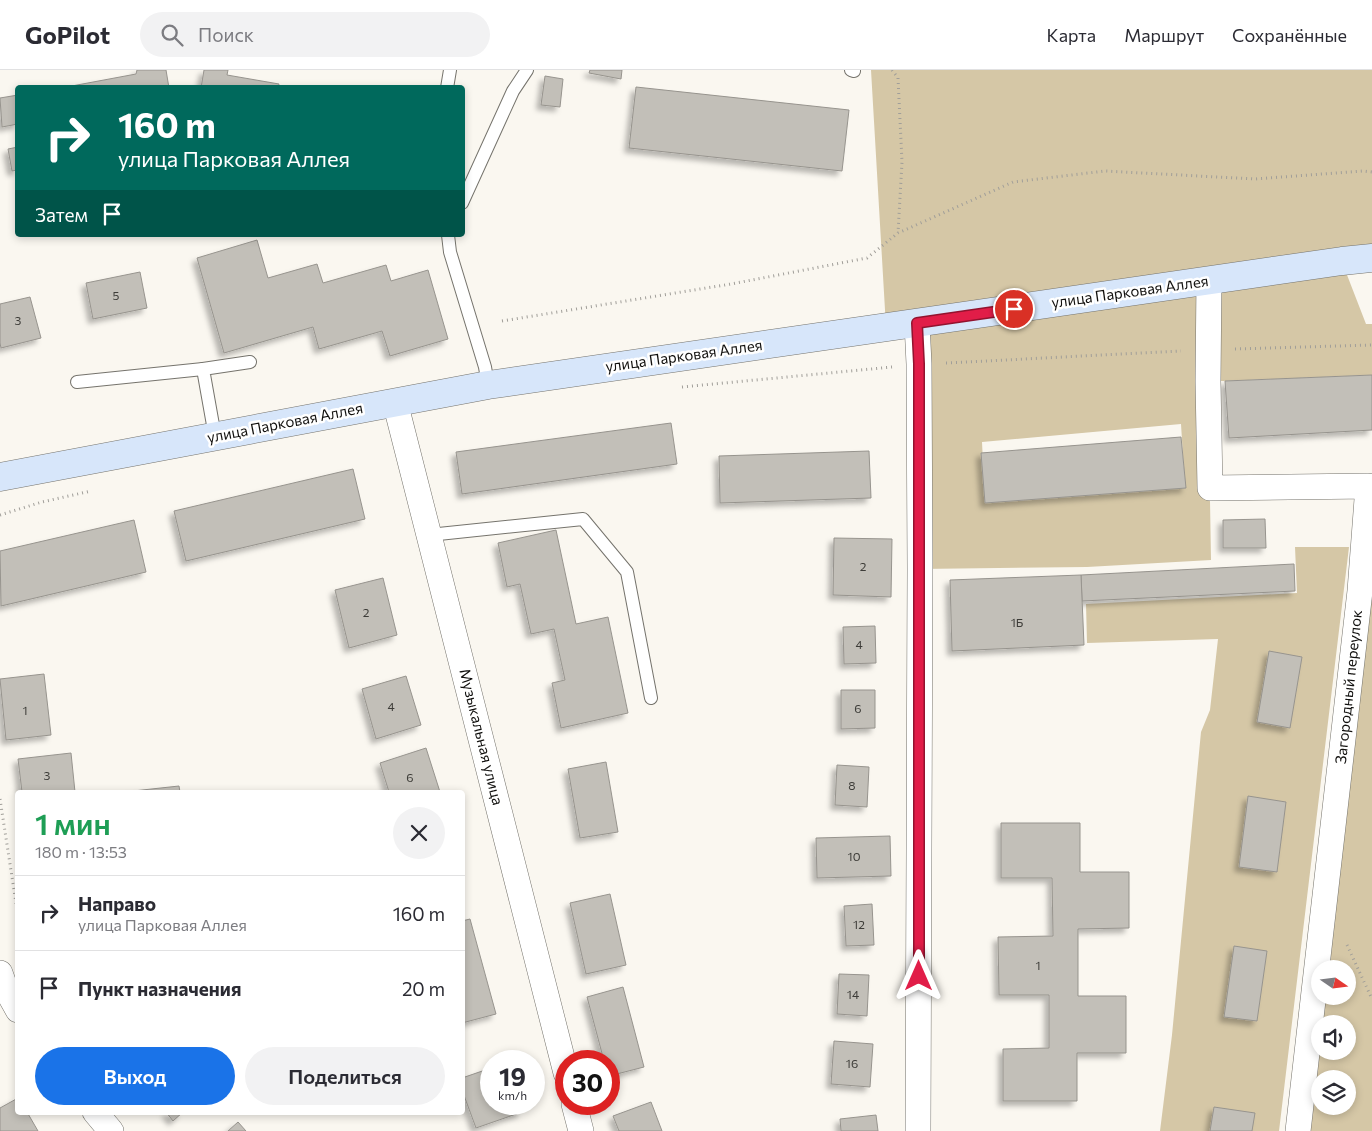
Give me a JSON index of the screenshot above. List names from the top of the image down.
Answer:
{
  "streets": {
    "street": ["улица Парковая Аллея", "Загородный переулок", "Музыкальная улица"]
  },
  "crossings": [
    ["улица Парковая Аллея", "Загородный переулок"],
    ["улица Парковая Аллея", "Музыкальная улица"]
  ],
  "house_numbers": [
    "5",
    "3",
    "2",
    "2",
    "1Б",
    "4",
    "4",
    "6",
    "1",
    "3",
    "6",
    "8",
    "10",
    "12",
    "1",
    "14",
    "16"
  ],
  "north": "right",
  "page": {
    "header": "GoPilot",
    "search": "Поиск",
    "nav": ["Карта", "Маршрут", "Сохранённые"],
    "turn": ["160 m", "улица Парковая Аллея"],
    "then": "Затем",
    "heading": ["1 мин", "180 m · 13:53"],
    "list": [
      {
        "name": "Направо",
        "note": "улица Парковая Аллея",
        "value": "160 m"
      },
      {
        "name": "Пункт назначения",
        "value": "20 m"
      }
    ],
    "buttons": ["Выход", "Поделиться"],
    "speed": "19 km/h",
    "limit": "30"
  }
}
